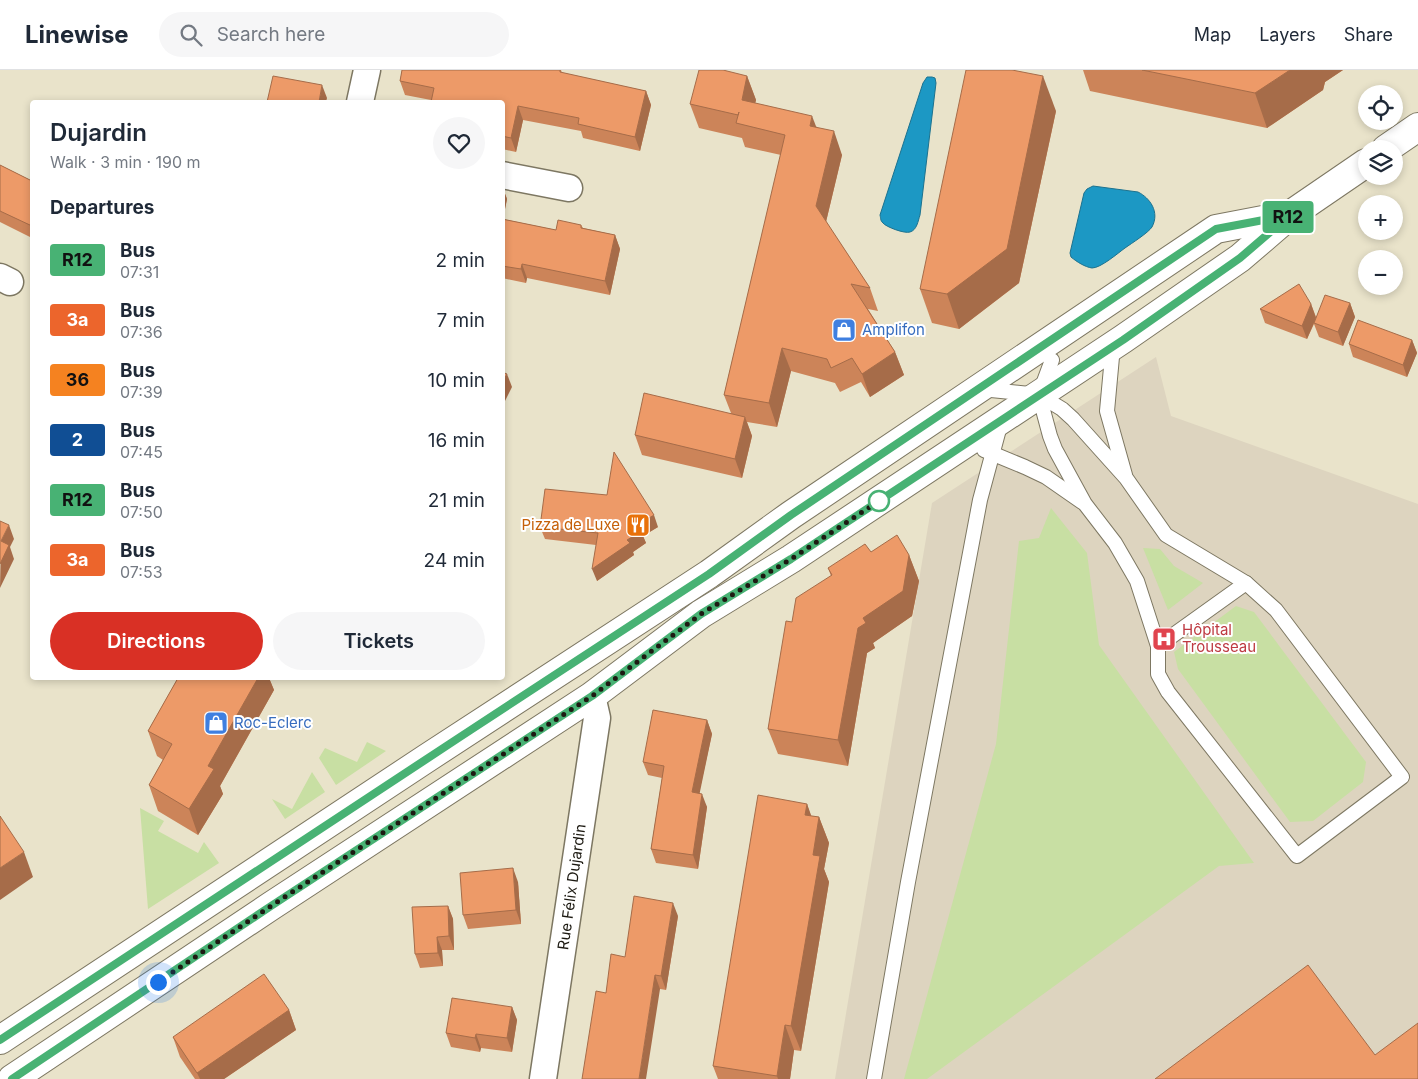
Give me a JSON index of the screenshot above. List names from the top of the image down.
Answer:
{
  "streets": {
    "street": ["Rue Félix Dujardin"]
  },
  "places": {
    "shop": ["Amplifon", "Roc-Eclerc"],
    "restaurant": ["Pizza de Luxe"],
    "hospital": ["Hôpital Trousseau"]
  },
  "lines": ["bus line R12"],
  "page": {
    "header": "Linewise",
    "search": "Search here",
    "nav": ["Map", "Layers", "Share"],
    "on_map": "R12",
    "map_buttons": ["+", "−"],
    "heading": [
      ["Dujardin", "Walk · 3 min · 190 m"],
      "Departures"
    ],
    "list": [
      {
        "mark": "R12",
        "name": "Bus",
        "note": "07:31",
        "value": "2 min"
      },
      {
        "mark": "3a",
        "name": "Bus",
        "note": "07:36",
        "value": "7 min"
      },
      {
        "mark": "36",
        "name": "Bus",
        "note": "07:39",
        "value": "10 min"
      },
      {
        "mark": "2",
        "name": "Bus",
        "note": "07:45",
        "value": "16 min"
      },
      {
        "mark": "R12",
        "name": "Bus",
        "note": "07:50",
        "value": "21 min"
      },
      {
        "mark": "3a",
        "name": "Bus",
        "note": "07:53",
        "value": "24 min"
      }
    ],
    "buttons": ["Directions", "Tickets"]
  }
}
